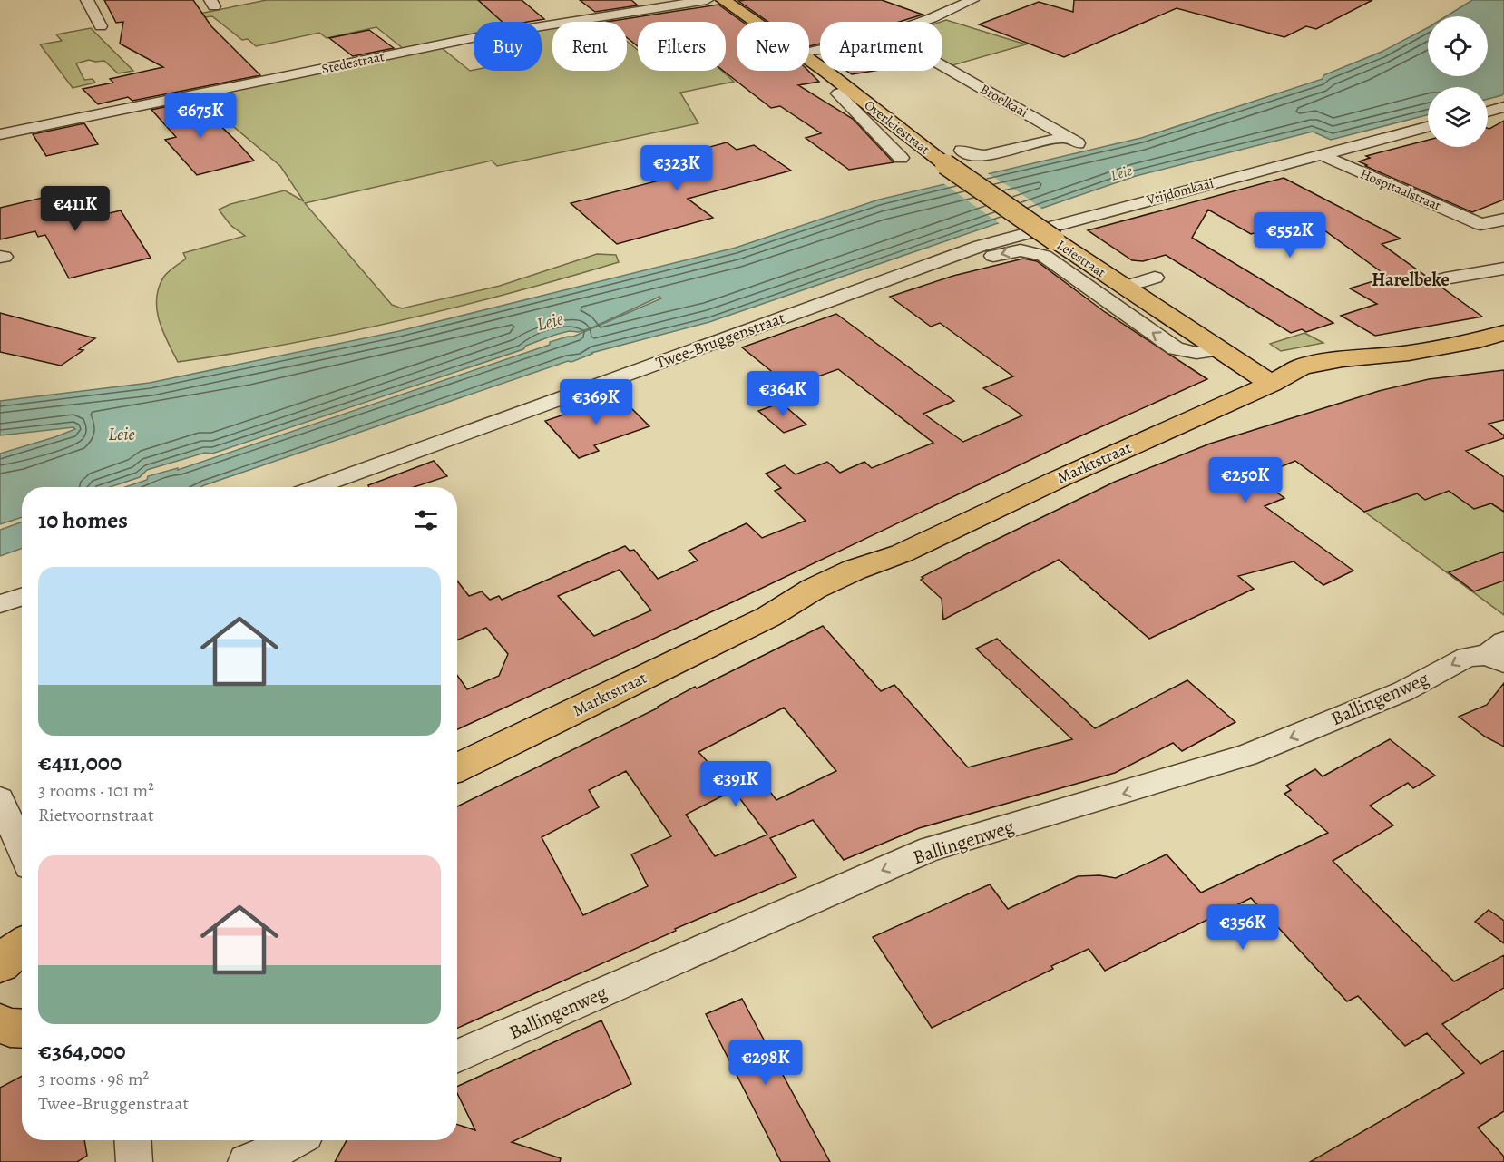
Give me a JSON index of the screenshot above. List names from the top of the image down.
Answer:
{
  "streets": {
    "main road": ["Overleiestraat", "Leiestraat", "Marktstraat"],
    "street": [
      "Stedestraat",
      "Broelkaai",
      "Hospitaalstraat",
      "Vrijdomkaai",
      "Twee-Bruggenstraat",
      "Ballingenweg"
    ]
  },
  "crossings": [
    ["Overleiestraat", "Leiestraat"],
    ["Hospitaalstraat", "Vrijdomkaai"],
    ["Vrijdomkaai", "Leiestraat"],
    ["Vrijdomkaai", "Twee-Bruggenstraat"],
    ["Leiestraat", "Twee-Bruggenstraat"],
    ["Leiestraat", "Marktstraat"]
  ],
  "one_way": ["Ballingenweg"],
  "districts": ["Harelbeke"],
  "water": ["Leie"],
  "page": {
    "chip": [
      "Buy",
      "Rent",
      "Filters",
      "New",
      "Apartment"
    ],
    "price": [
      "€675K",
      "€323K",
      "€411K",
      "€552K",
      "€364K",
      "€369K",
      "€250K",
      "€391K",
      "€356K",
      "€298K"
    ],
    "heading": "10 homes",
    "list": [
      {
        "name": "€411,000",
        "note": "3 rooms · 101 m² · Rietvoornstraat"
      },
      {
        "name": "€364,000",
        "note": "3 rooms · 98 m² · Twee-Bruggenstraat"
      }
    ]
  }
}
